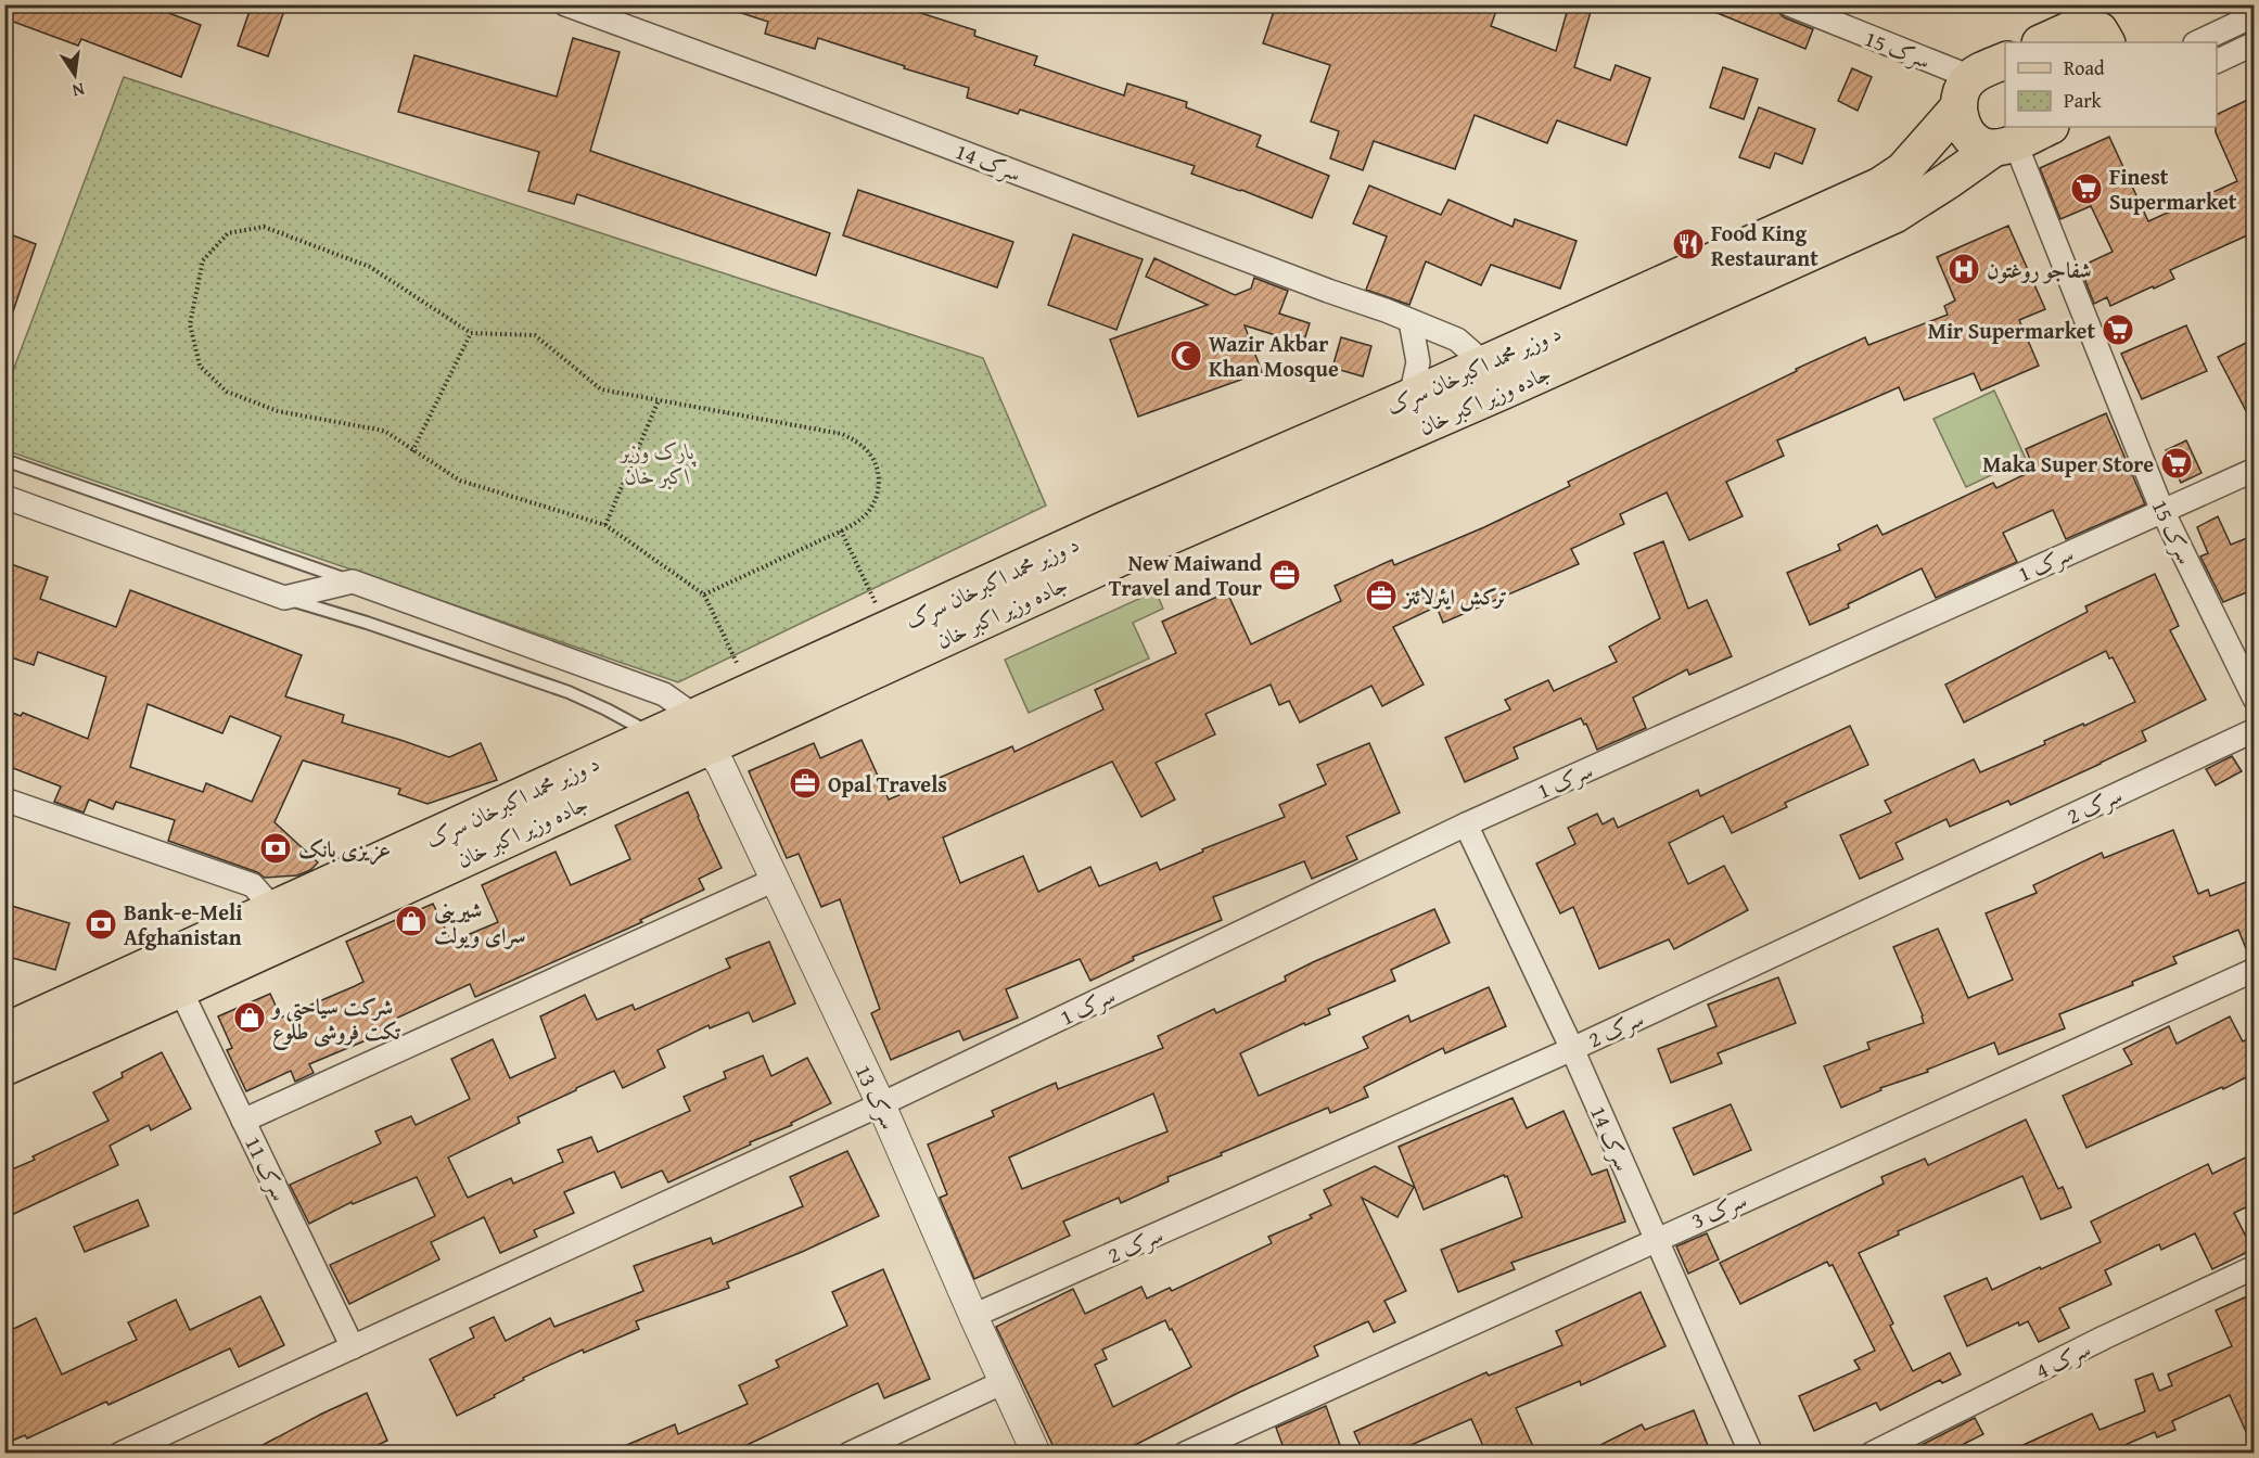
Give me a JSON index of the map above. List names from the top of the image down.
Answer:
{
  "streets": {
    "main road": ["د وزیر محمد اکبرخان سړک", "جاده وزیر اکبر خان"],
    "street": [
      "سرک 15",
      "سرک 14",
      "سرک 1",
      "سرک 2",
      "سرک 13",
      "سرک 11",
      "سرک 3",
      "سرک 4"
    ]
  },
  "crossings": [
    ["سرک 15", "د وزیر محمد اکبرخان سړک"],
    ["سرک 15", "جاده وزیر اکبر خان"],
    ["سرک 15", "سرک 1"],
    ["سرک 14", "د وزیر محمد اکبرخان سړک"],
    ["سرک 14", "سرک 1"],
    ["سرک 14", "سرک 2"],
    ["سرک 14", "سرک 3"],
    ["د وزیر محمد اکبرخان سړک", "جاده وزیر اکبر خان"],
    ["د وزیر محمد اکبرخان سړک", "سرک 13"],
    ["جاده وزیر اکبر خان", "سرک 13"],
    ["سرک 1", "سرک 13"],
    ["سرک 1", "سرک 11"],
    ["سرک 2", "سرک 13"]
  ],
  "parks": ["پارک وزیر اکبر خان"],
  "places": {
    "supermarket": ["Finest Supermarket", "Mir Supermarket", "Maka Super Store"],
    "restaurant": ["Food King Restaurant"],
    "hospital": ["شفاجو روغتون"],
    "mosque": ["Wazir Akbar Khan Mosque"],
    "office": ["New Maiwand Travel and Tour", "ترکش ایئرلائنز", "Opal Travels"],
    "bank": ["عزیزی بانک", "Bank-e-Meli Afghanistan"],
    "shop": ["شیرینی سرای ویولت", "شرکت سیاحتی و تکت فروشی طلوع"]
  },
  "legend": ["Road", "Park"],
  "north": "bottom"
}
